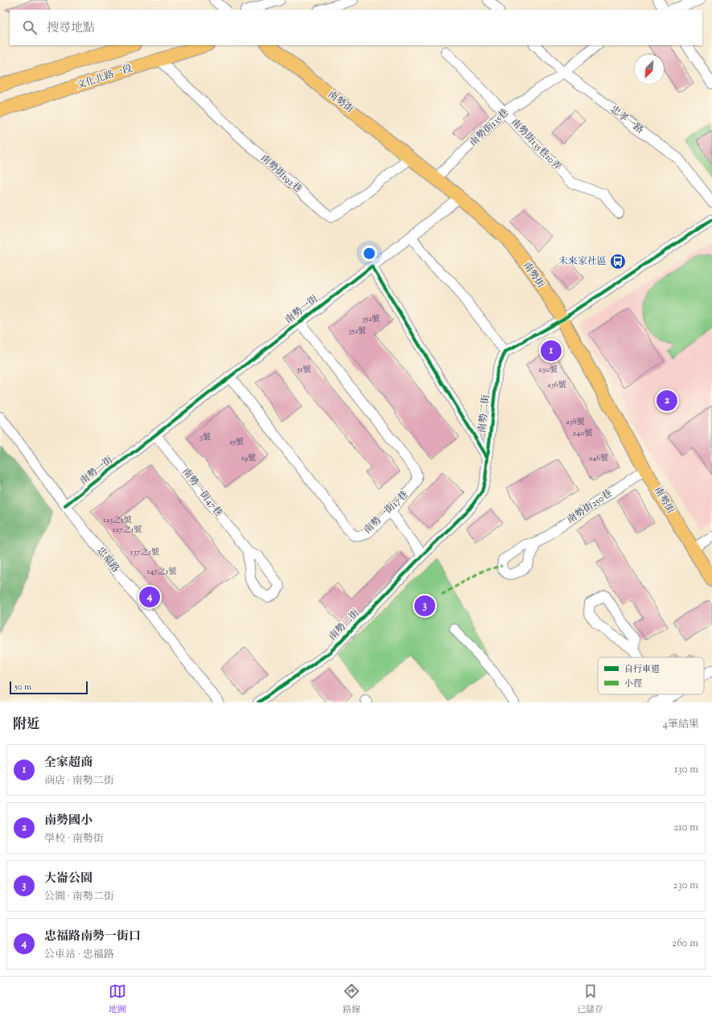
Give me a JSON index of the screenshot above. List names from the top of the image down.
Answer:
{
  "streets": {
    "main road": ["文化北路一段", "南勢街"],
    "street": [
      "忠孝一路",
      "南勢街135巷",
      "南勢街135巷10弄",
      "南勢街192巷",
      "南勢一街",
      "南勢二街",
      "南勢一街47巷",
      "南勢街250巷",
      "南勢一街17巷",
      "忠福路"
    ]
  },
  "crossings": [
    ["文化北路一段", "南勢街192巷"],
    ["南勢街", "南勢街135巷"],
    ["南勢街", "南勢街192巷"],
    ["南勢街", "南勢一街"],
    ["南勢街", "南勢街250巷"],
    ["忠孝一路", "南勢街135巷"],
    ["南勢街135巷", "南勢街135巷10弄"],
    ["南勢一街", "南勢一街47巷"],
    ["南勢一街", "南勢一街17巷"],
    ["南勢一街", "忠福路"]
  ],
  "places": {
    "bus stop": ["未來家社區"]
  },
  "house_numbers": [
    "352號",
    "352號",
    "51號",
    "230號",
    "236號",
    "238號",
    "240號",
    "3號",
    "25號",
    "19號",
    "246號",
    "123之1號",
    "127之1號",
    "137之1號",
    "147之1號"
  ],
  "legend": ["自行車道", "小徑"],
  "scale_bar": "50 m",
  "north": "bottom left",
  "page": {
    "search": "搜尋地點",
    "pins": [
      "1",
      "2",
      "4",
      "3"
    ],
    "scale": "50 m",
    "heading": ["附近", "4筆結果"],
    "list": [
      {
        "mark": "1",
        "name": "全家超商",
        "note": "商店 · 南勢二街",
        "value": "130 m"
      },
      {
        "mark": "2",
        "name": "南勢國小",
        "note": "學校 · 南勢街",
        "value": "210 m"
      },
      {
        "mark": "3",
        "name": "大崙公園",
        "note": "公園 · 南勢二街",
        "value": "230 m"
      },
      {
        "mark": "4",
        "name": "忠福路南勢一街口",
        "note": "公車站 · 忠福路",
        "value": "260 m"
      }
    ],
    "nav": ["地圖", "路線", "已儲存"]
  }
}
